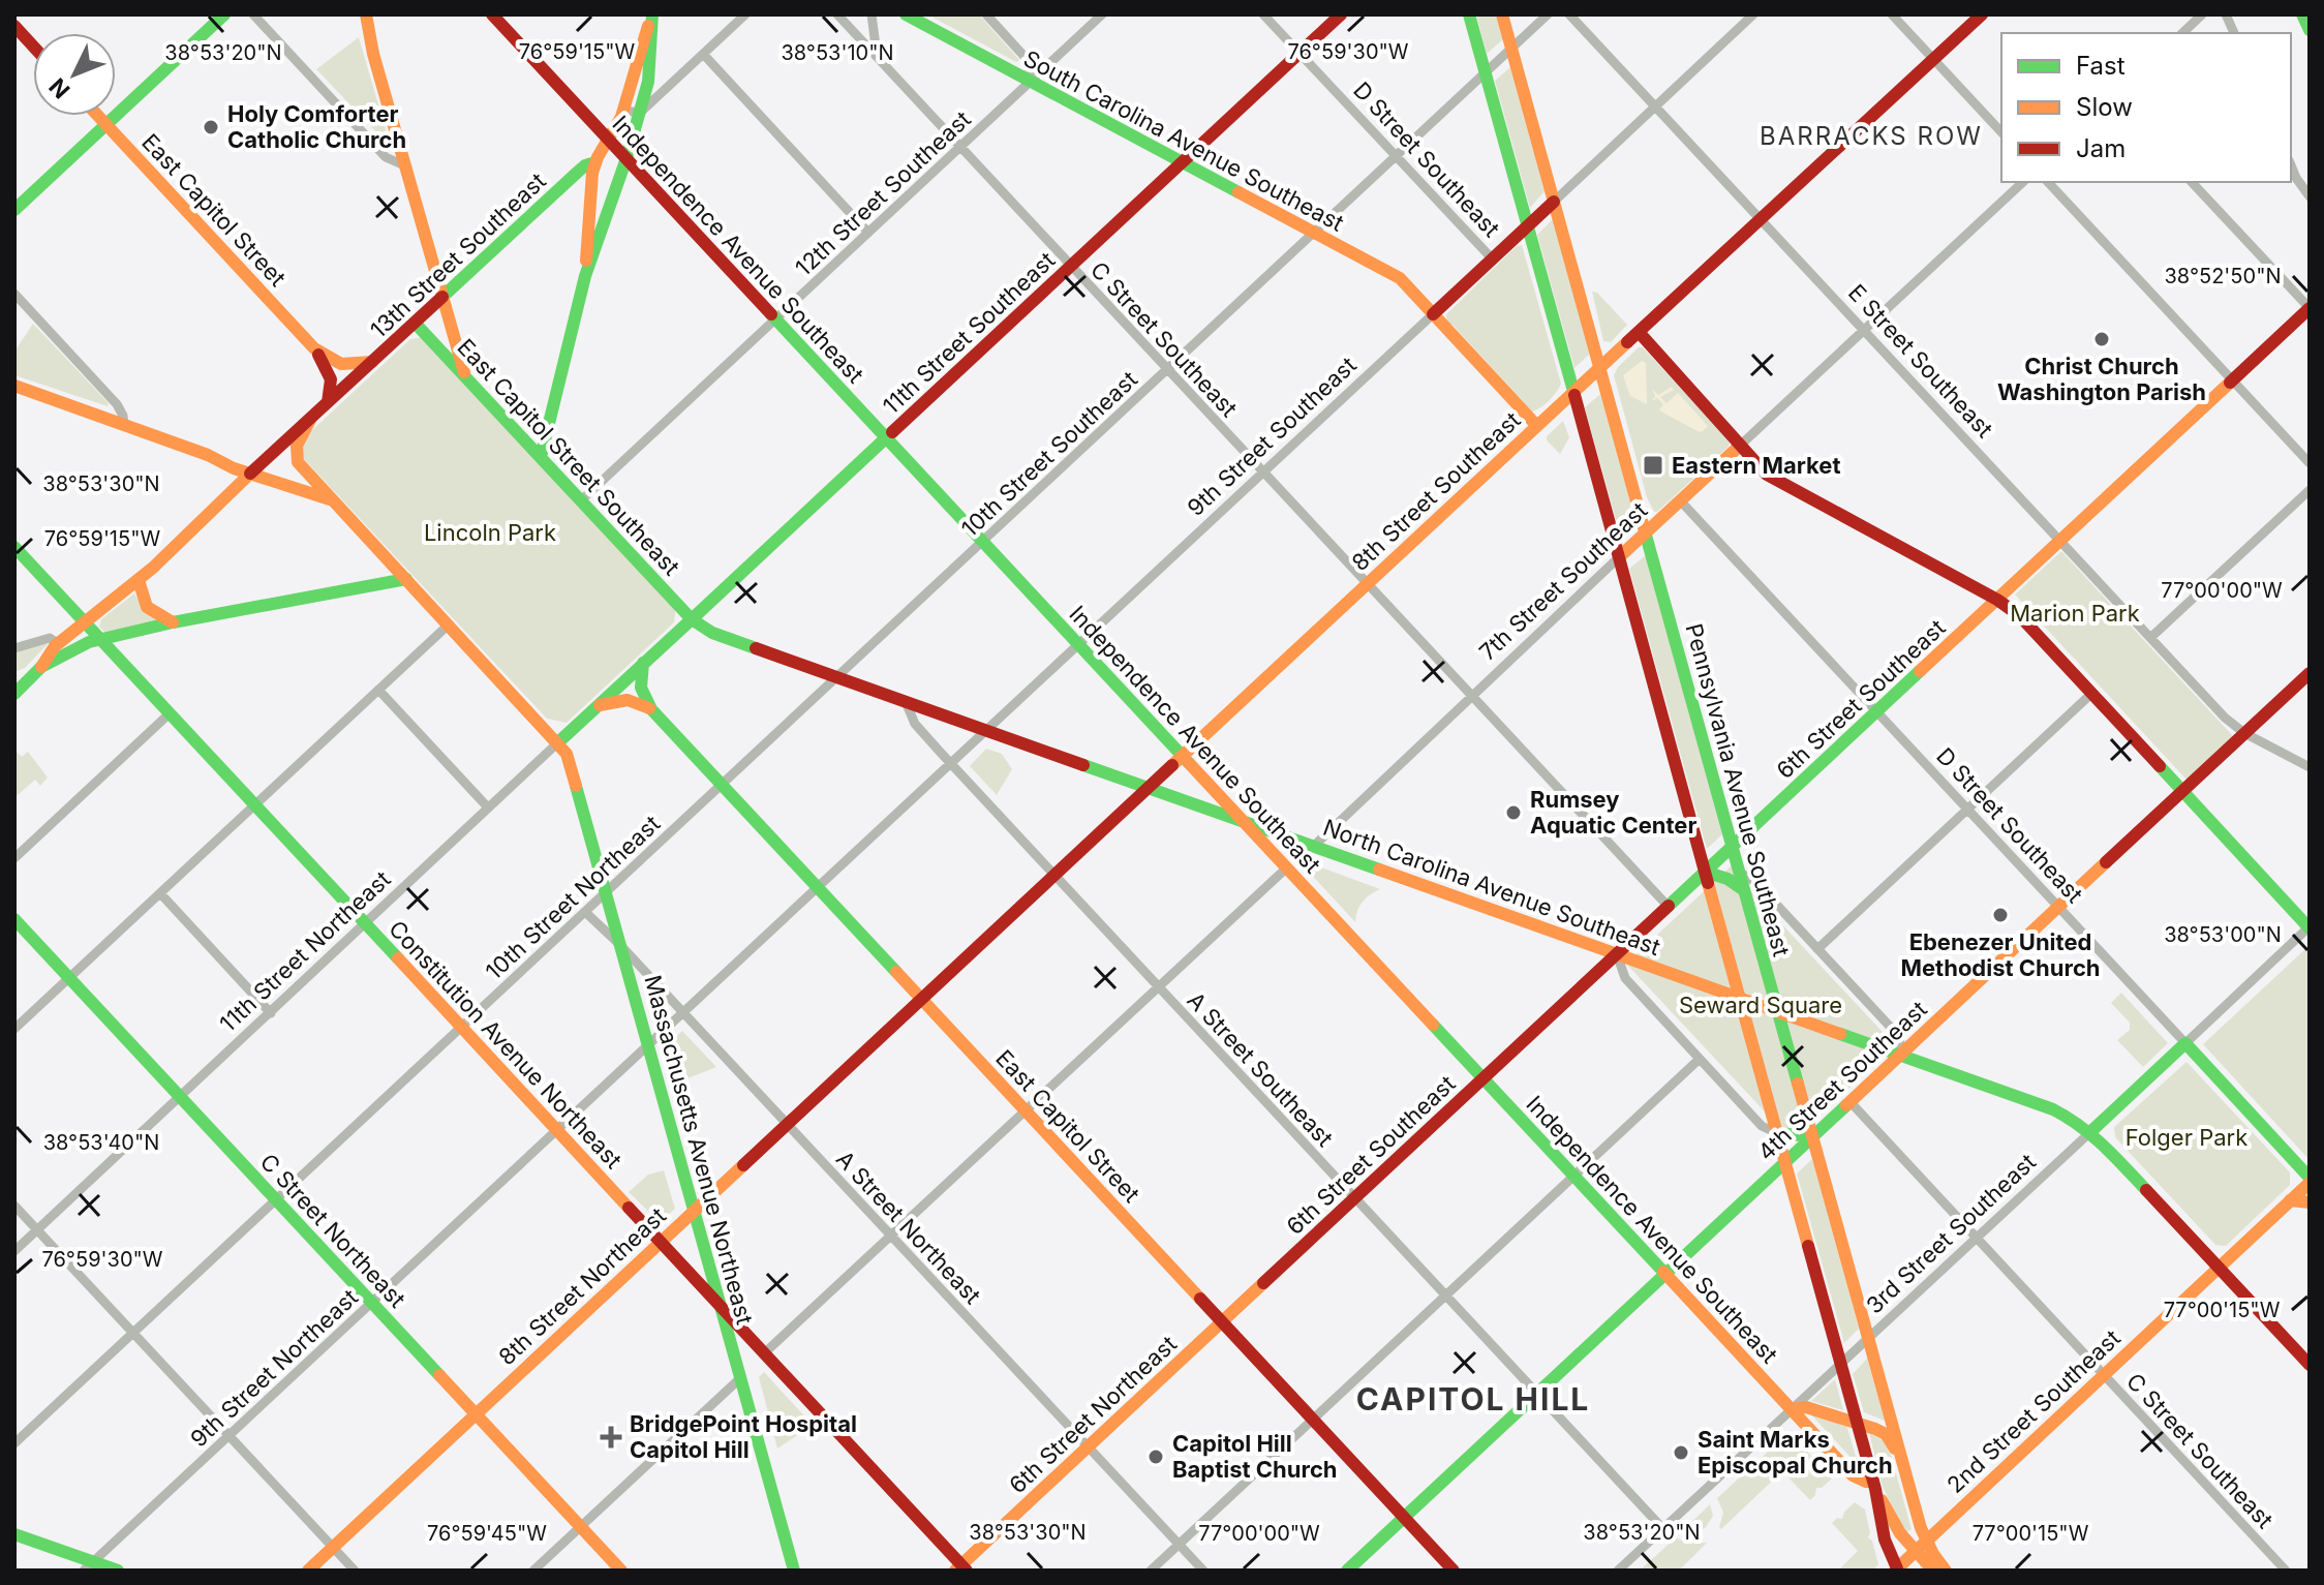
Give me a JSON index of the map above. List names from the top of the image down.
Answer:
{
  "streets": {
    "main road": [
      "South Carolina Avenue Southeast",
      "D Street Southeast",
      "East Capitol Street",
      "Independence Avenue Southeast",
      "13th Street Southeast",
      "11th Street Southeast",
      "9th Street Southeast",
      "East Capitol Street Southeast",
      "8th Street Southeast",
      "7th Street Southeast",
      "6th Street Southeast",
      "Pennsylvania Avenue Southeast",
      "North Carolina Avenue Southeast",
      "11th Street Northeast",
      "Constitution Avenue Northeast",
      "4th Street Southeast",
      "Massachusetts Avenue Northeast",
      "C Street Northeast",
      "3rd Street Southeast",
      "8th Street Northeast",
      "2nd Street Southeast",
      "6th Street Northeast"
    ],
    "street": [
      "12th Street Southeast",
      "C Street Southeast",
      "E Street Southeast",
      "10th Street Southeast",
      "10th Street Northeast",
      "A Street Southeast",
      "A Street Northeast",
      "9th Street Northeast"
    ]
  },
  "crossings": [
    ["South Carolina Avenue Southeast", "12th Street Southeast"],
    ["South Carolina Avenue Southeast", "11th Street Southeast"],
    ["South Carolina Avenue Southeast", "9th Street Southeast"],
    ["South Carolina Avenue Southeast", "10th Street Southeast"],
    ["D Street Southeast", "11th Street Southeast"],
    ["D Street Southeast", "9th Street Southeast"],
    ["D Street Southeast", "10th Street Southeast"],
    ["D Street Southeast", "7th Street Southeast"],
    ["D Street Southeast", "6th Street Southeast"],
    ["D Street Southeast", "4th Street Southeast"],
    ["D Street Southeast", "3rd Street Southeast"],
    ["D Street Southeast", "2nd Street Southeast"],
    ["12th Street Southeast", "Independence Avenue Southeast"],
    ["12th Street Southeast", "C Street Southeast"],
    ["12th Street Southeast", "East Capitol Street Southeast"],
    ["East Capitol Street", "9th Street Southeast"],
    ["East Capitol Street", "10th Street Southeast"],
    ["East Capitol Street", "8th Street Southeast"],
    ["East Capitol Street", "6th Street Southeast"],
    ["East Capitol Street", "10th Street Northeast"],
    ["East Capitol Street", "4th Street Southeast"],
    ["East Capitol Street", "8th Street Northeast"],
    ["East Capitol Street", "9th Street Northeast"],
    ["East Capitol Street", "6th Street Northeast"],
    ["Independence Avenue Southeast", "11th Street Southeast"],
    ["Independence Avenue Southeast", "9th Street Southeast"],
    ["Independence Avenue Southeast", "10th Street Southeast"],
    ["Independence Avenue Southeast", "8th Street Southeast"],
    ["Independence Avenue Southeast", "6th Street Southeast"],
    ["Independence Avenue Southeast", "North Carolina Avenue Southeast"],
    ["Independence Avenue Southeast", "4th Street Southeast"],
    ["Independence Avenue Southeast", "3rd Street Southeast"],
    ["13th Street Southeast", "East Capitol Street Southeast"],
    ["13th Street Southeast", "Constitution Avenue Northeast"],
    ["13th Street Southeast", "Massachusetts Avenue Northeast"],
    ["11th Street Southeast", "C Street Southeast"],
    ["11th Street Southeast", "East Capitol Street Southeast"],
    ["11th Street Southeast", "North Carolina Avenue Southeast"],
    ["11th Street Southeast", "11th Street Northeast"],
    ["C Street Southeast", "9th Street Southeast"],
    ["C Street Southeast", "10th Street Southeast"],
    ["C Street Southeast", "8th Street Southeast"],
    ["C Street Southeast", "7th Street Southeast"],
    ["C Street Southeast", "6th Street Southeast"],
    ["C Street Southeast", "4th Street Southeast"],
    ["C Street Southeast", "3rd Street Southeast"],
    ["C Street Southeast", "2nd Street Southeast"],
    ["E Street Southeast", "9th Street Southeast"],
    ["E Street Southeast", "8th Street Southeast"],
    ["E Street Southeast", "7th Street Southeast"],
    ["E Street Southeast", "6th Street Southeast"],
    ["E Street Southeast", "4th Street Southeast"],
    ["9th Street Southeast", "Pennsylvania Avenue Southeast"],
    ["9th Street Southeast", "North Carolina Avenue Southeast"],
    ["9th Street Southeast", "A Street Southeast"],
    ["9th Street Southeast", "9th Street Northeast"],
    ["10th Street Southeast", "Pennsylvania Avenue Southeast"],
    ["10th Street Southeast", "North Carolina Avenue Southeast"],
    ["10th Street Southeast", "10th Street Northeast"],
    ["East Capitol Street Southeast", "North Carolina Avenue Southeast"],
    ["8th Street Southeast", "Pennsylvania Avenue Southeast"],
    ["8th Street Southeast", "North Carolina Avenue Southeast"],
    ["8th Street Southeast", "A Street Southeast"],
    ["8th Street Southeast", "8th Street Northeast"],
    ["7th Street Southeast", "Pennsylvania Avenue Southeast"],
    ["7th Street Southeast", "North Carolina Avenue Southeast"],
    ["6th Street Southeast", "Pennsylvania Avenue Southeast"],
    ["6th Street Southeast", "North Carolina Avenue Southeast"],
    ["6th Street Southeast", "A Street Southeast"],
    ["6th Street Southeast", "6th Street Northeast"],
    ["Pennsylvania Avenue Southeast", "North Carolina Avenue Southeast"],
    ["Pennsylvania Avenue Southeast", "4th Street Southeast"],
    ["Pennsylvania Avenue Southeast", "3rd Street Southeast"],
    ["Pennsylvania Avenue Southeast", "2nd Street Southeast"],
    ["North Carolina Avenue Southeast", "A Street Southeast"],
    ["North Carolina Avenue Southeast", "4th Street Southeast"],
    ["North Carolina Avenue Southeast", "3rd Street Southeast"],
    ["10th Street Northeast", "Constitution Avenue Northeast"],
    ["10th Street Northeast", "Massachusetts Avenue Northeast"],
    ["10th Street Northeast", "A Street Northeast"],
    ["10th Street Northeast", "C Street Northeast"],
    ["11th Street Northeast", "Constitution Avenue Northeast"],
    ["11th Street Northeast", "Massachusetts Avenue Northeast"],
    ["11th Street Northeast", "C Street Northeast"],
    ["Constitution Avenue Northeast", "Massachusetts Avenue Northeast"],
    ["Constitution Avenue Northeast", "8th Street Northeast"],
    ["Constitution Avenue Northeast", "9th Street Northeast"],
    ["Constitution Avenue Northeast", "6th Street Northeast"],
    ["A Street Southeast", "4th Street Southeast"],
    ["A Street Southeast", "3rd Street Southeast"],
    ["Massachusetts Avenue Northeast", "A Street Northeast"],
    ["Massachusetts Avenue Northeast", "8th Street Northeast"],
    ["Massachusetts Avenue Northeast", "9th Street Northeast"],
    ["A Street Northeast", "8th Street Northeast"],
    ["A Street Northeast", "9th Street Northeast"],
    ["A Street Northeast", "6th Street Northeast"],
    ["C Street Northeast", "8th Street Northeast"],
    ["C Street Northeast", "9th Street Northeast"]
  ],
  "districts": ["BARRACKS ROW", "CAPITOL HILL"],
  "parks": [
    "Lincoln Park",
    "Marion Park",
    "Seward Square",
    "Folger Park"
  ],
  "places": {
    "other": [
      "Holy Comforter Catholic Church",
      "Christ Church Washington Parish",
      "Rumsey Aquatic Center",
      "Ebenezer United Methodist Church",
      "Saint Marks Episcopal Church",
      "Capitol Hill Baptist Church"
    ],
    "transit": ["Eastern Market"],
    "health": ["BridgePoint Hospital Capitol Hill"]
  },
  "legend": ["Fast", "Slow", "Jam"],
  "north": "bottom left",
  "coordinates": [
    "76°59'15\"W",
    "76°59'30\"W",
    "38°53'20\"N",
    "38°53'10\"N",
    "38°52'50\"N",
    "38°53'30\"N",
    "77°00'00\"W",
    "38°53'00\"N",
    "38°53'40\"N",
    "77°00'15\"W",
    "76°59'45\"W"
  ]
}
